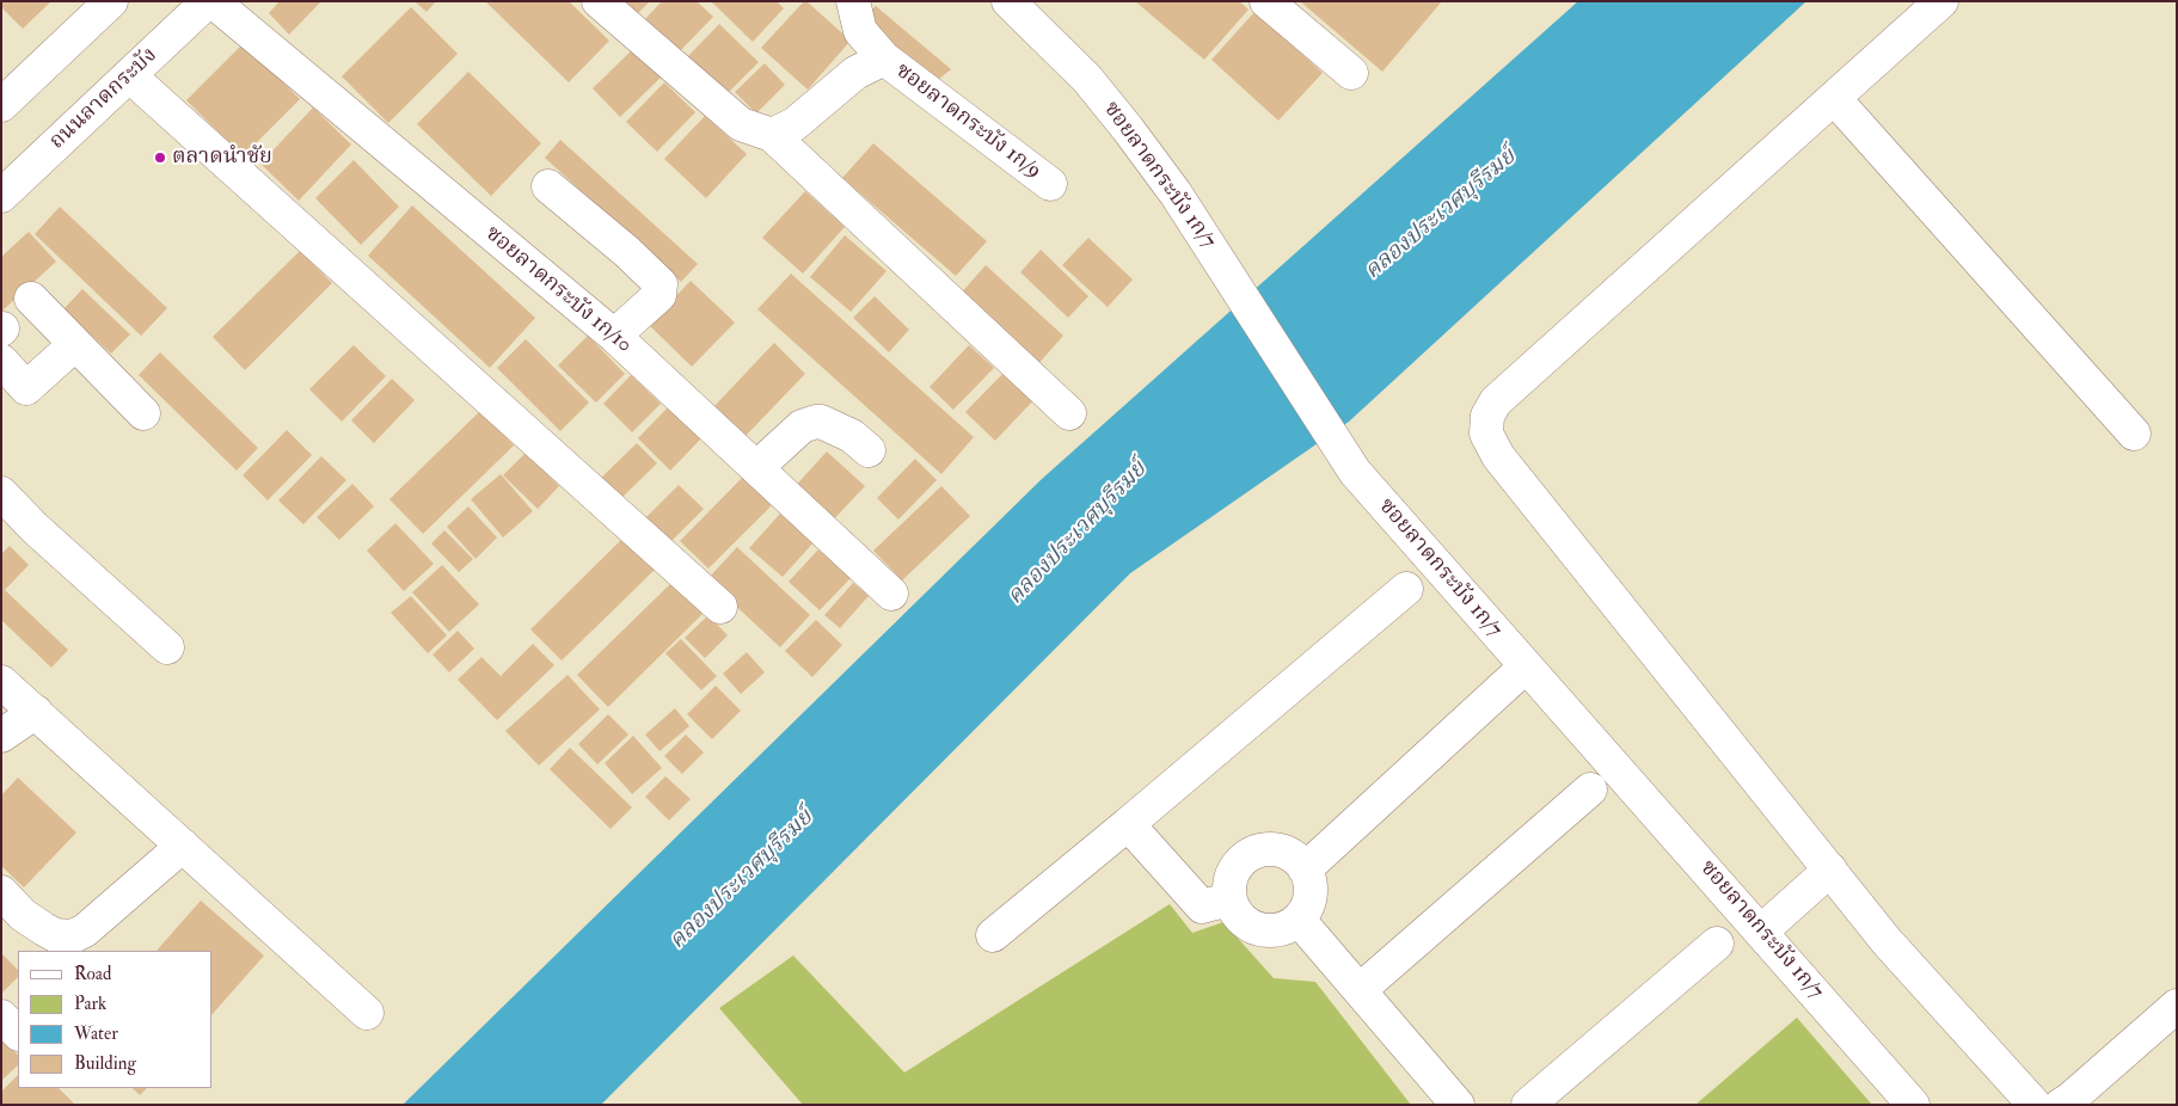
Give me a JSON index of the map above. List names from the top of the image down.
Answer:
{
  "streets": {
    "street": [
      "ถนนลาดกระบัง",
      "ซอยลาดกระบัง 1ก/9",
      "ซอยลาดกระบัง 1ก/7",
      "ซอยลาดกระบัง 1ก/10"
    ]
  },
  "water": ["คลองประเวศบุรีรมย์"],
  "places": ["ตลาดนำชัย"],
  "legend": [
    "Road",
    "Park",
    "Water",
    "Building"
  ]
}
